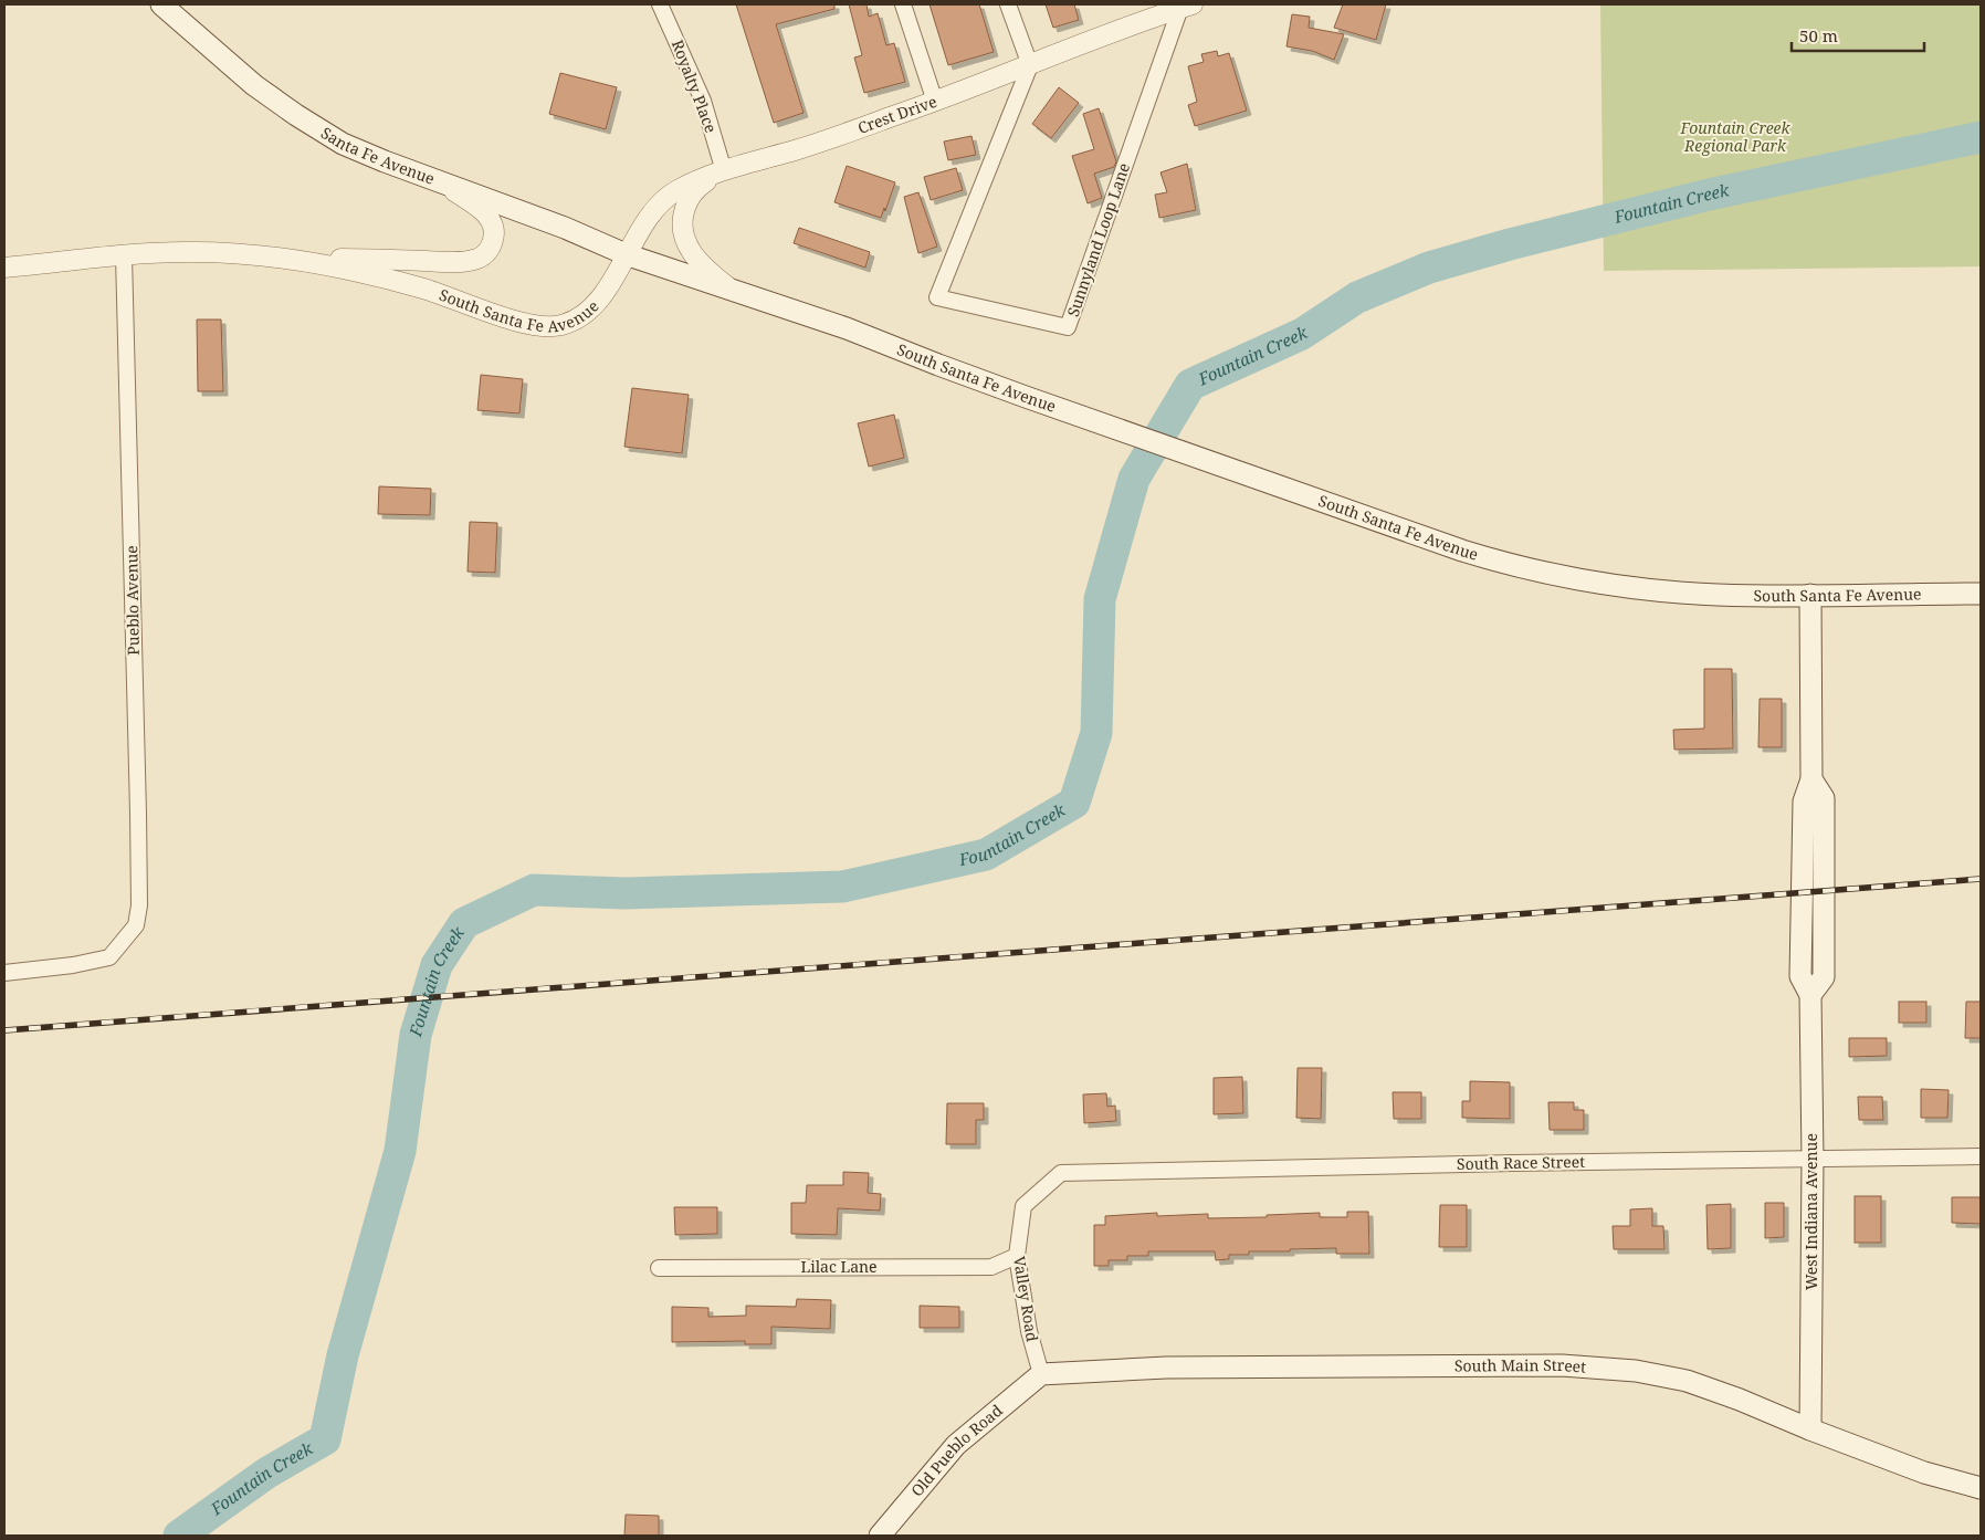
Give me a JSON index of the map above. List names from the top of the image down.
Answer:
{
  "streets": {
    "main road": [
      "Santa Fe Avenue",
      "South Santa Fe Avenue",
      "West Indiana Avenue",
      "South Main Street",
      "Old Pueblo Road"
    ],
    "street": [
      "Royalty Place",
      "Crest Drive",
      "Sunnyland Loop Lane",
      "Pueblo Avenue",
      "South Race Street",
      "Lilac Lane",
      "Valley Road"
    ]
  },
  "crossings": [
    ["Royalty Place", "Crest Drive"],
    ["Crest Drive", "Santa Fe Avenue"],
    ["Crest Drive", "Sunnyland Loop Lane"],
    ["Crest Drive", "South Santa Fe Avenue"],
    ["Santa Fe Avenue", "South Santa Fe Avenue"],
    ["South Santa Fe Avenue", "Pueblo Avenue"],
    ["South Santa Fe Avenue", "West Indiana Avenue"],
    ["South Race Street", "West Indiana Avenue"],
    ["South Race Street", "Valley Road"],
    ["West Indiana Avenue", "South Main Street"],
    ["Lilac Lane", "Valley Road"],
    ["Valley Road", "South Main Street"],
    ["Valley Road", "Old Pueblo Road"],
    ["South Main Street", "Old Pueblo Road"]
  ],
  "water": ["Fountain Creek"],
  "parks": ["Fountain Creek Regional Park"],
  "scale_bar": "50 m"
}
